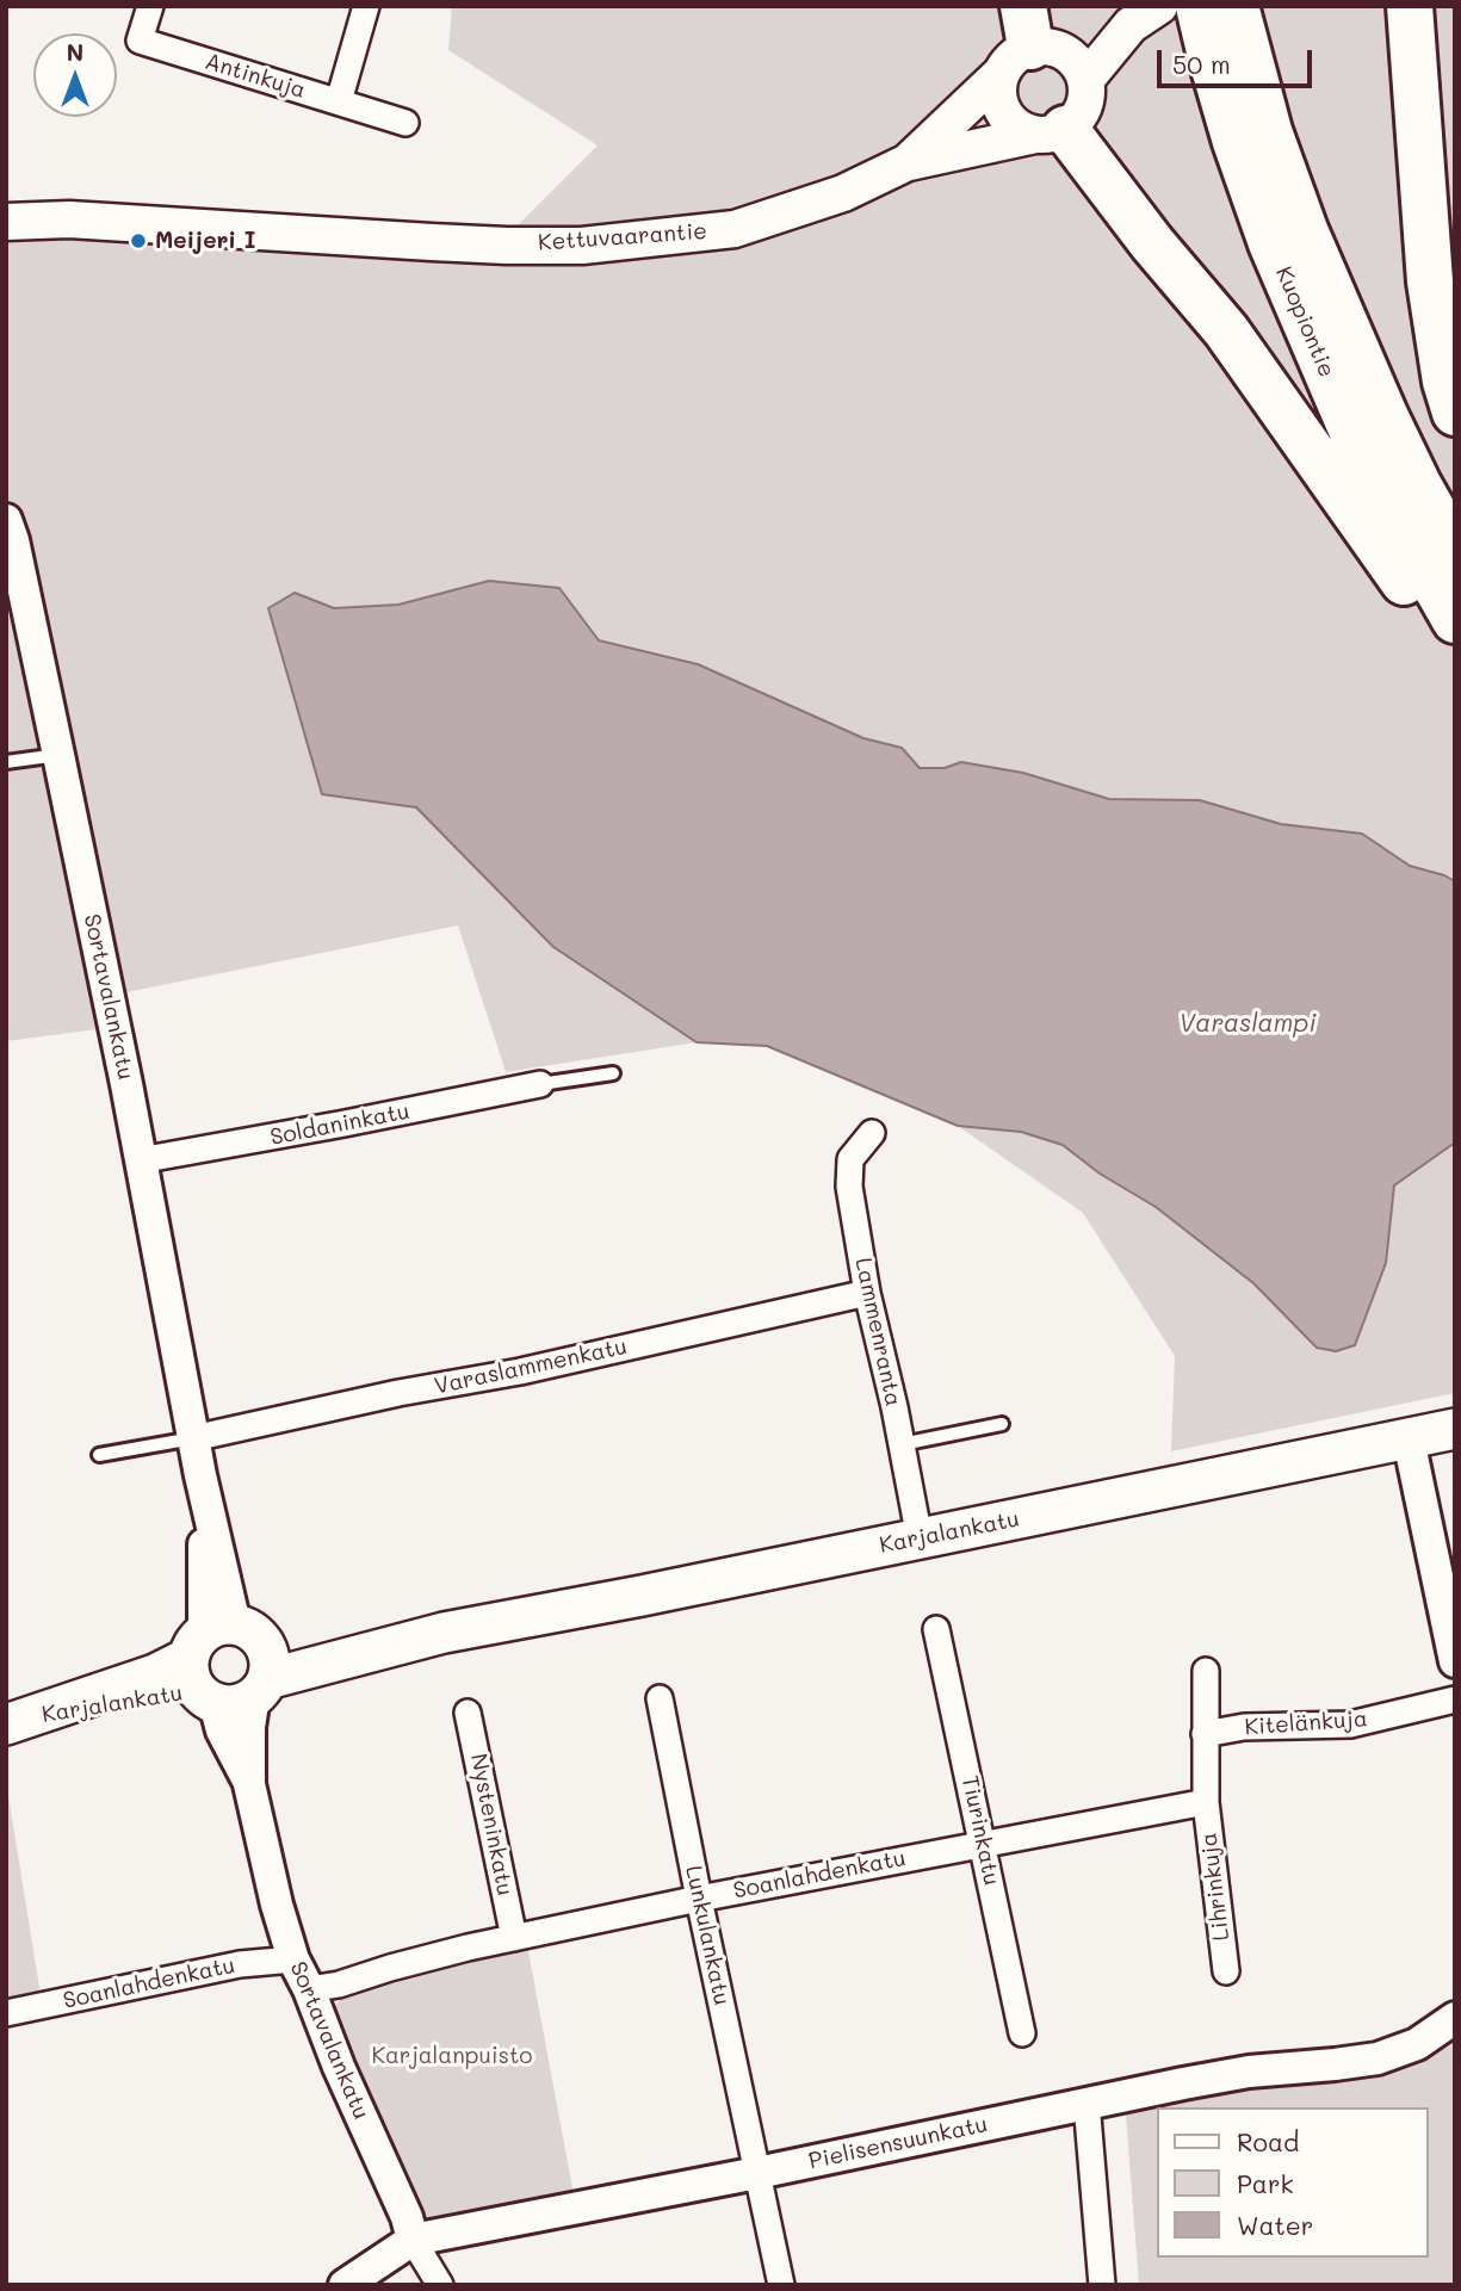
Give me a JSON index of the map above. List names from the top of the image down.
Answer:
{
  "streets": {
    "highway": ["Kuopiontie"],
    "main road": ["Kettuvaarantie", "Karjalankatu"],
    "street": [
      "Antinkuja",
      "Sortavalankatu",
      "Soldaninkatu",
      "Lammenranta",
      "Varaslammenkatu",
      "Kitelänkuja",
      "Nysteninkatu",
      "Tiurinkatu",
      "Soanlahdenkatu",
      "Lihrinkuja",
      "Lunkulankatu",
      "Pielisensuunkatu"
    ]
  },
  "crossings": [
    ["Sortavalankatu", "Soldaninkatu"],
    ["Sortavalankatu", "Varaslammenkatu"],
    ["Sortavalankatu", "Karjalankatu"],
    ["Sortavalankatu", "Soanlahdenkatu"],
    ["Sortavalankatu", "Pielisensuunkatu"],
    ["Lammenranta", "Varaslammenkatu"],
    ["Lammenranta", "Karjalankatu"],
    ["Nysteninkatu", "Soanlahdenkatu"],
    ["Tiurinkatu", "Soanlahdenkatu"],
    ["Soanlahdenkatu", "Lihrinkuja"],
    ["Soanlahdenkatu", "Lunkulankatu"],
    ["Lunkulankatu", "Pielisensuunkatu"]
  ],
  "water": ["Varaslampi"],
  "parks": ["Karjalanpuisto"],
  "places": ["Meijeri I"],
  "legend": ["Road", "Park", "Water"],
  "scale_bar": "50 m",
  "north": "top"
}
